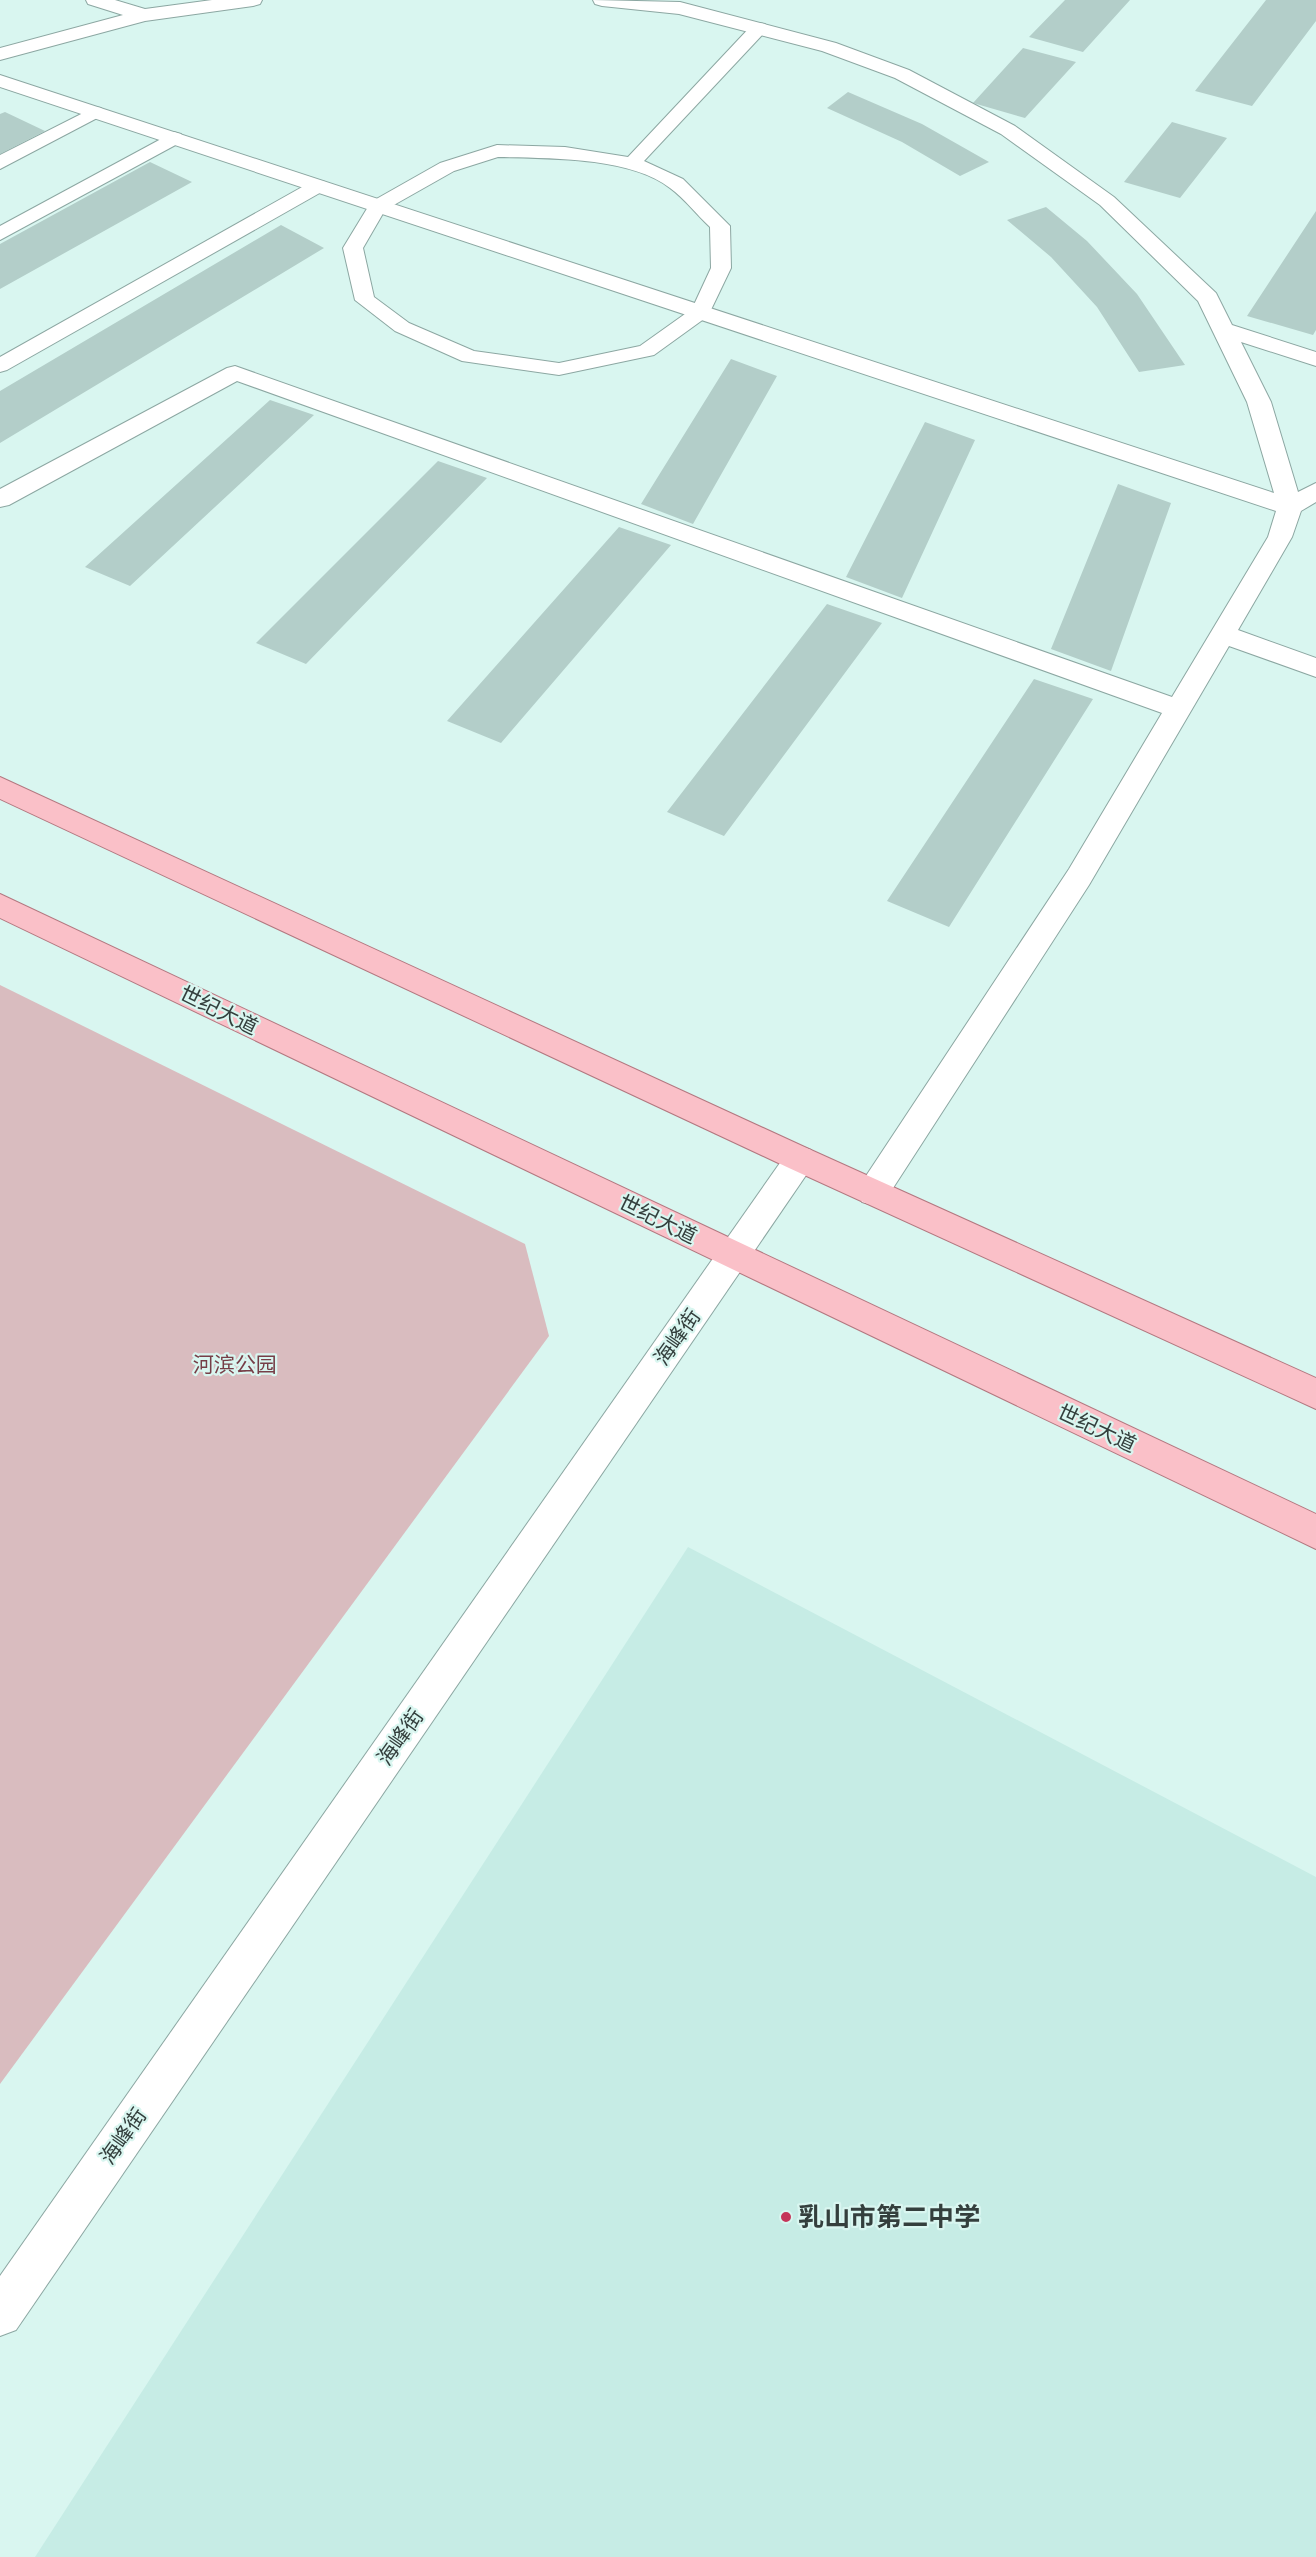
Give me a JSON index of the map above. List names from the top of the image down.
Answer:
{
  "streets": {
    "main road": ["世纪大道"],
    "street": ["海峰街"]
  },
  "crossings": [
    ["世纪大道", "海峰街"]
  ],
  "parks": ["河滨公园"],
  "places": ["乳山市第二中学"]
}
